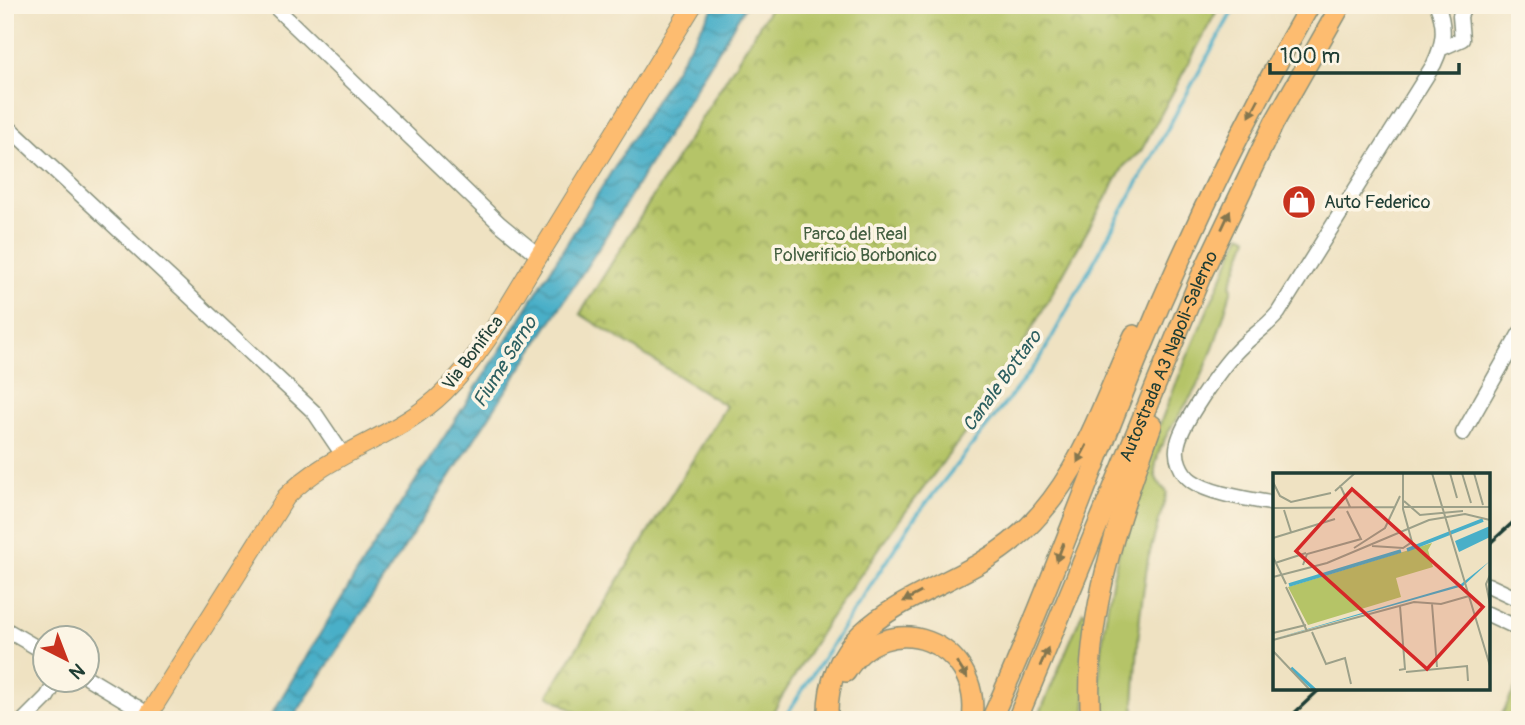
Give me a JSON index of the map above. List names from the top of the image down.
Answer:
{
  "streets": {
    "highway": ["Autostrada A3 Napoli-Salerno"],
    "main road": ["Via Bonifica"]
  },
  "water": ["Fiume Sarno", "Canale Bottaro"],
  "parks": ["Parco del Real Polverificio Borbonico"],
  "places": {
    "shop": ["Auto Federico"]
  },
  "scale_bar": "100 m",
  "north": "bottom right"
}
